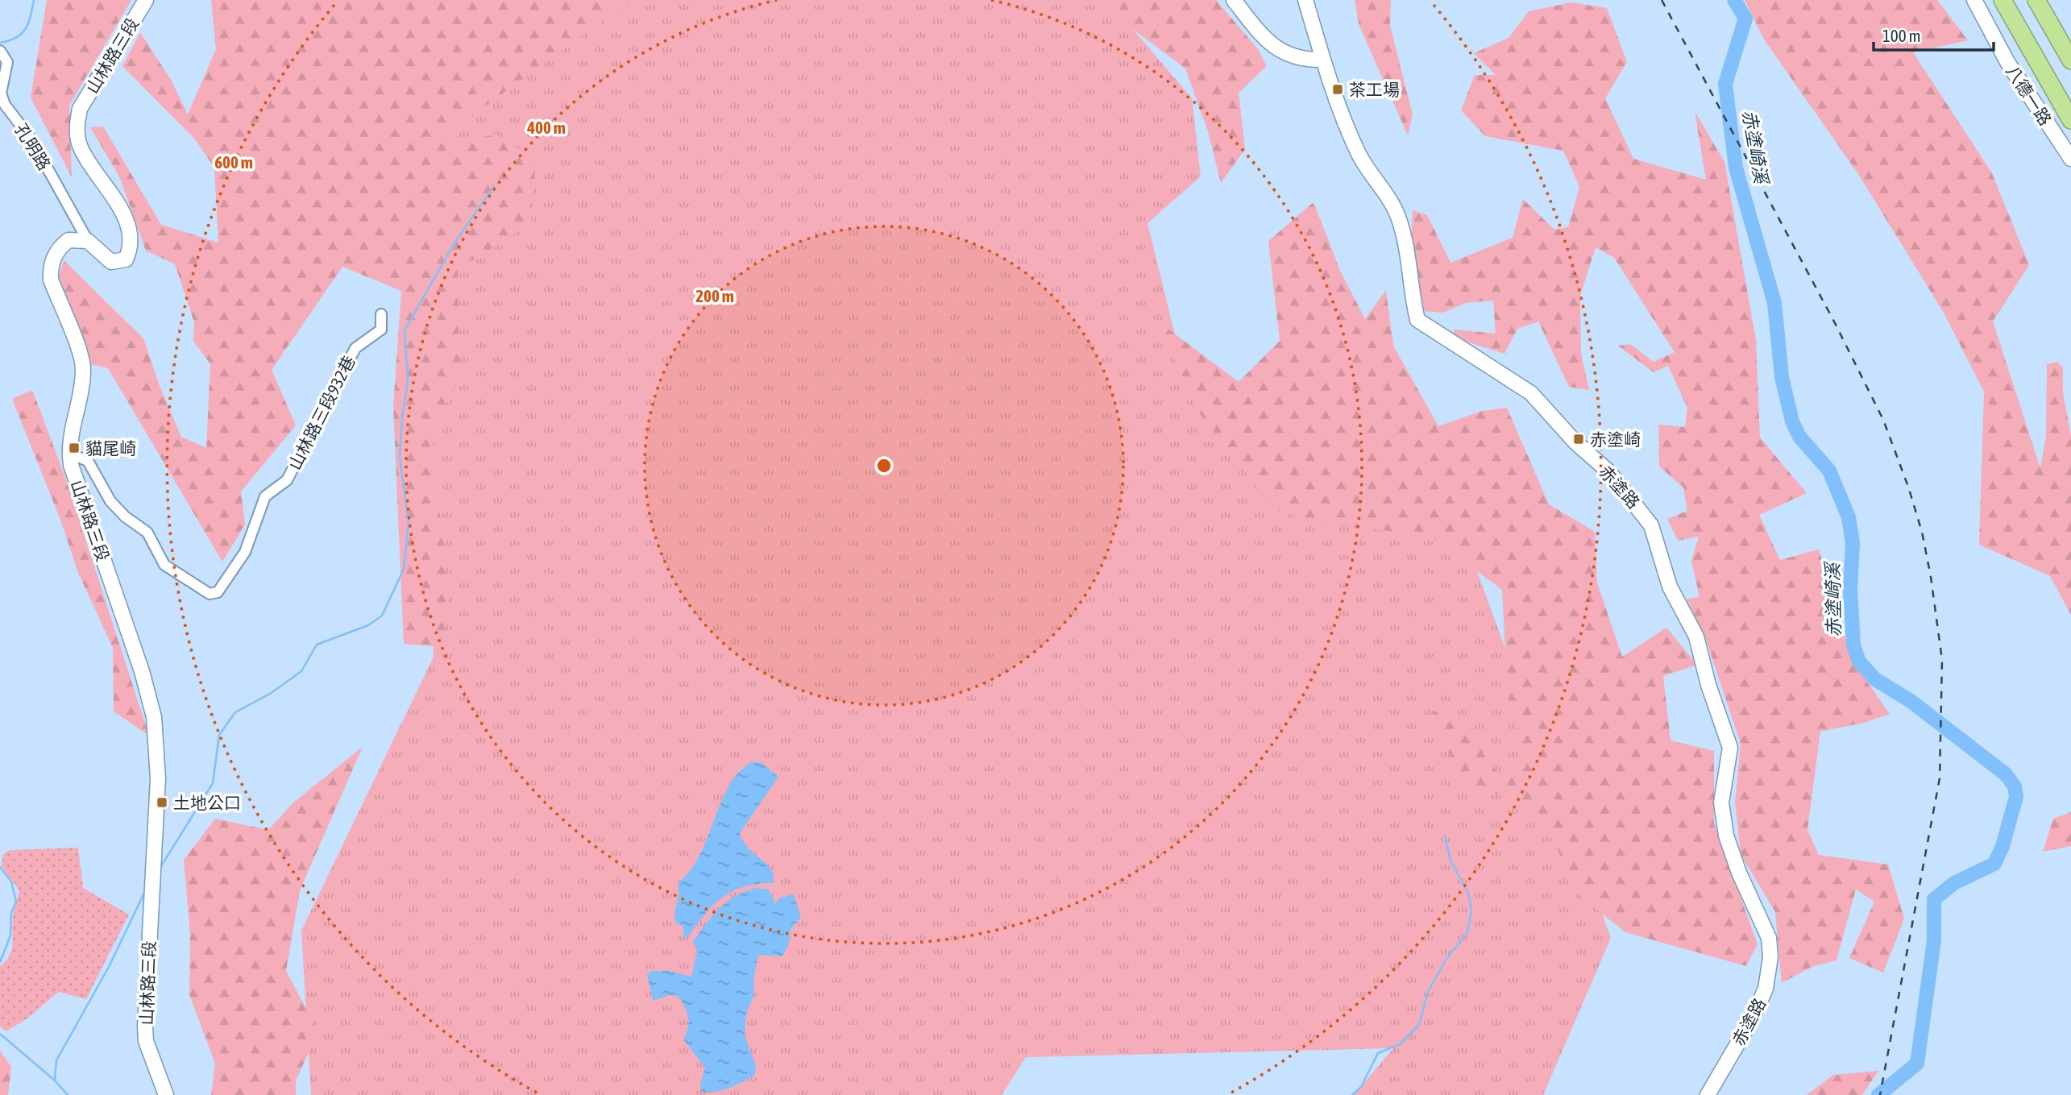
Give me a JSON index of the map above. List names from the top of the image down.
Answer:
{
  "streets": {
    "street": [
      "山林路三段",
      "八德一路",
      "孔明路",
      "山林路三段932巷",
      "赤塗路"
    ]
  },
  "crossings": [
    ["山林路三段", "孔明路"],
    ["山林路三段", "山林路三段932巷"]
  ],
  "water": ["赤塗崎溪"],
  "places": {
    "transit": [
      "茶工場",
      "赤塗崎",
      "貓尾崎",
      "土地公口"
    ]
  },
  "scale_bar": "100 m",
  "rings": ["400 m", "600 m", "200 m"]
}
